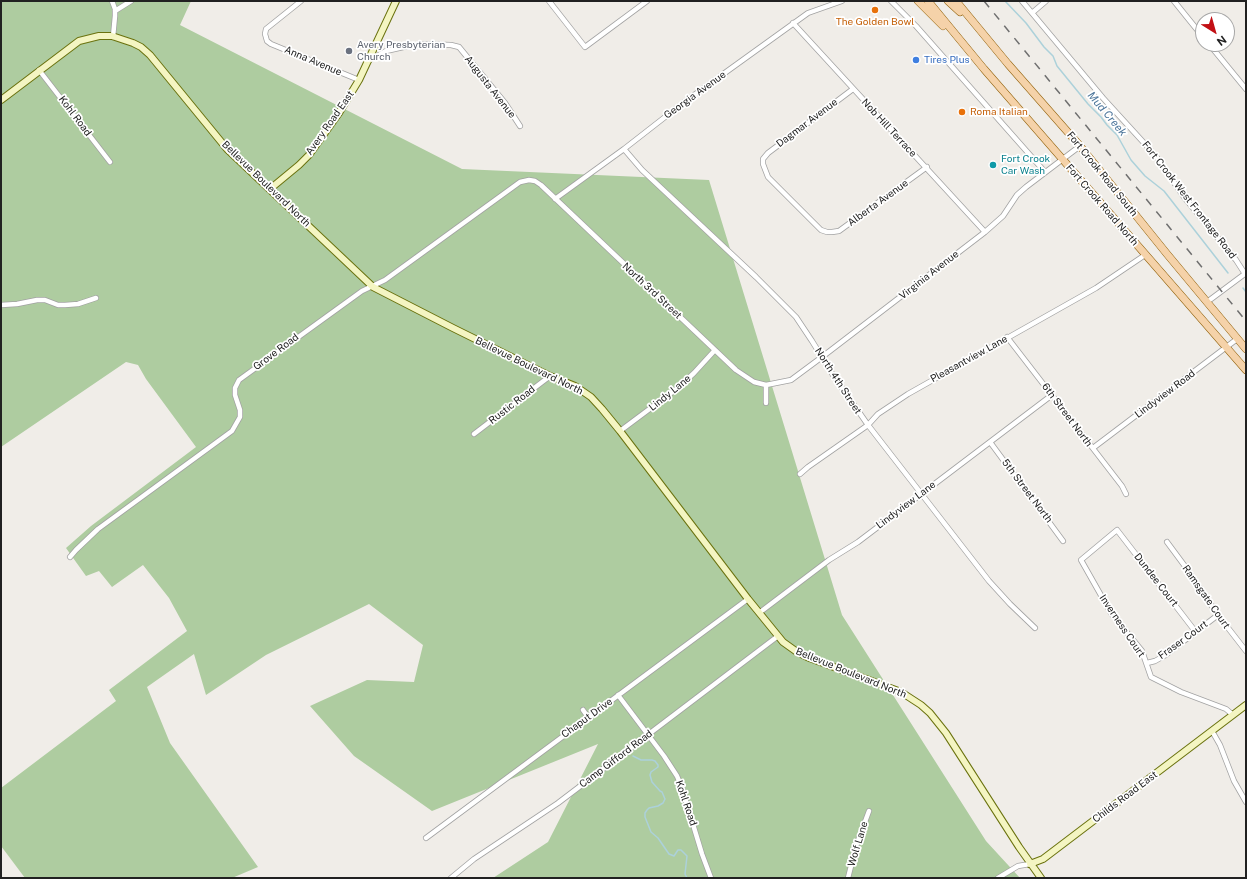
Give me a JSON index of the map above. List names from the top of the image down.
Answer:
{
  "streets": {
    "main road": [
      "Avery Road East",
      "Fort Crook Road South",
      "Bellevue Boulevard North",
      "Fort Crook Road North",
      "Childs Road East"
    ],
    "street": [
      "Anna Avenue",
      "Augusta Avenue",
      "Georgia Avenue",
      "Kohl Road",
      "Dagmar Avenue",
      "Nob Hill Terrace",
      "Fort Crook West Frontage Road",
      "Alberta Avenue",
      "Virginia Avenue",
      "North 3rd Street",
      "Grove Road",
      "Pleasantview Lane",
      "North 4th Street",
      "Lindy Lane",
      "Lindyview Road",
      "Rustic Road",
      "6th Street North",
      "5th Street North",
      "Lindyview Lane",
      "Dundee Court",
      "Ramsgate Court",
      "Inverness Court",
      "Fraser Court",
      "Chaput Drive",
      "Camp Gifford Road",
      "Wolf Lane"
    ]
  },
  "crossings": [
    ["Anna Avenue", "Avery Road East"],
    ["Augusta Avenue", "Avery Road East"],
    ["Georgia Avenue", "Nob Hill Terrace"],
    ["Georgia Avenue", "North 3rd Street"],
    ["Georgia Avenue", "North 4th Street"],
    ["Kohl Road", "Bellevue Boulevard North"],
    ["Kohl Road", "Chaput Drive"],
    ["Kohl Road", "Camp Gifford Road"],
    ["Avery Road East", "Bellevue Boulevard North"],
    ["Dagmar Avenue", "Nob Hill Terrace"],
    ["Dagmar Avenue", "Alberta Avenue"],
    ["Nob Hill Terrace", "Alberta Avenue"],
    ["Nob Hill Terrace", "Virginia Avenue"],
    ["Fort Crook Road South", "Virginia Avenue"],
    ["Fort Crook Road South", "Lindyview Road"],
    ["Bellevue Boulevard North", "Grove Road"],
    ["Bellevue Boulevard North", "Lindy Lane"],
    ["Bellevue Boulevard North", "Rustic Road"],
    ["Bellevue Boulevard North", "Lindyview Lane"],
    ["Bellevue Boulevard North", "Chaput Drive"],
    ["Bellevue Boulevard North", "Camp Gifford Road"],
    ["Bellevue Boulevard North", "Childs Road East"],
    ["Fort Crook Road North", "Virginia Avenue"],
    ["Fort Crook Road North", "Pleasantview Lane"],
    ["Fort Crook Road North", "Lindyview Road"],
    ["Virginia Avenue", "North 3rd Street"],
    ["Virginia Avenue", "North 4th Street"],
    ["North 3rd Street", "Grove Road"],
    ["North 3rd Street", "Lindy Lane"],
    ["Pleasantview Lane", "North 4th Street"],
    ["Pleasantview Lane", "6th Street North"],
    ["North 4th Street", "Lindyview Lane"],
    ["Lindyview Road", "6th Street North"],
    ["6th Street North", "Lindyview Lane"],
    ["5th Street North", "Lindyview Lane"],
    ["Dundee Court", "Inverness Court"],
    ["Dundee Court", "Fraser Court"],
    ["Ramsgate Court", "Fraser Court"],
    ["Inverness Court", "Fraser Court"],
    ["Inverness Court", "Childs Road East"]
  ],
  "water": ["Mud Creek"],
  "places": [
    "The Golden Bowl",
    "Avery Presbyterian Church",
    "Tires Plus",
    "Roma Italian",
    "Fort Crook Car Wash"
  ],
  "north": "bottom right"
}
